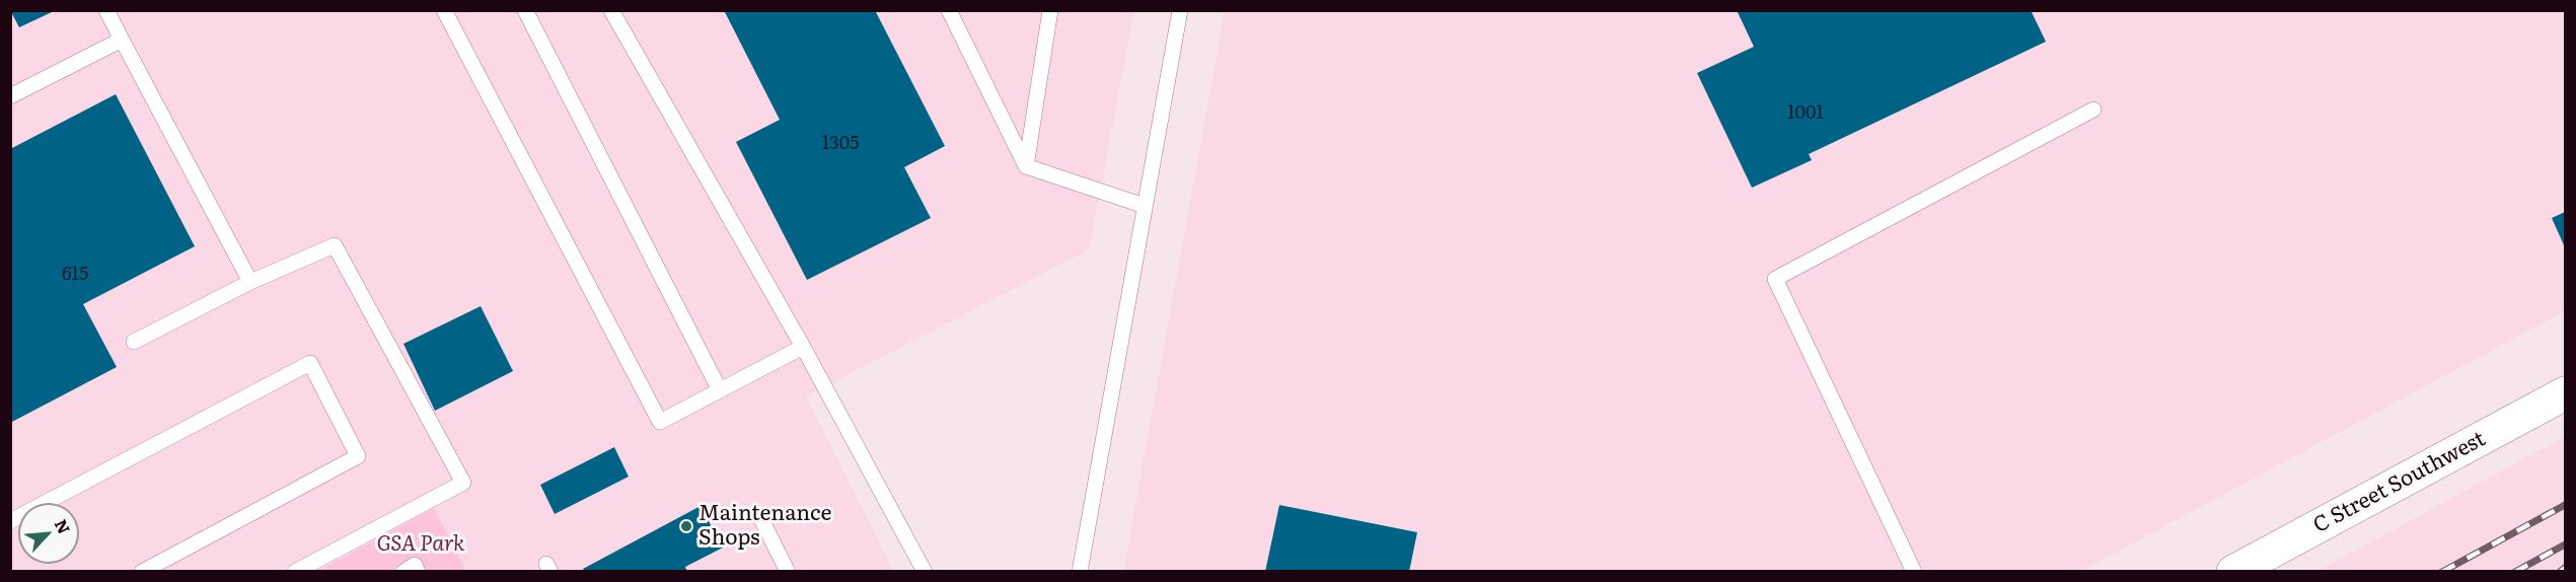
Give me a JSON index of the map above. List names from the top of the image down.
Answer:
{
  "streets": {
    "main road": ["C Street Southwest"]
  },
  "parks": ["GSA Park"],
  "places": ["Maintenance Shops"],
  "house_numbers": ["1001", "1305", "615"],
  "north": "top right"
}
